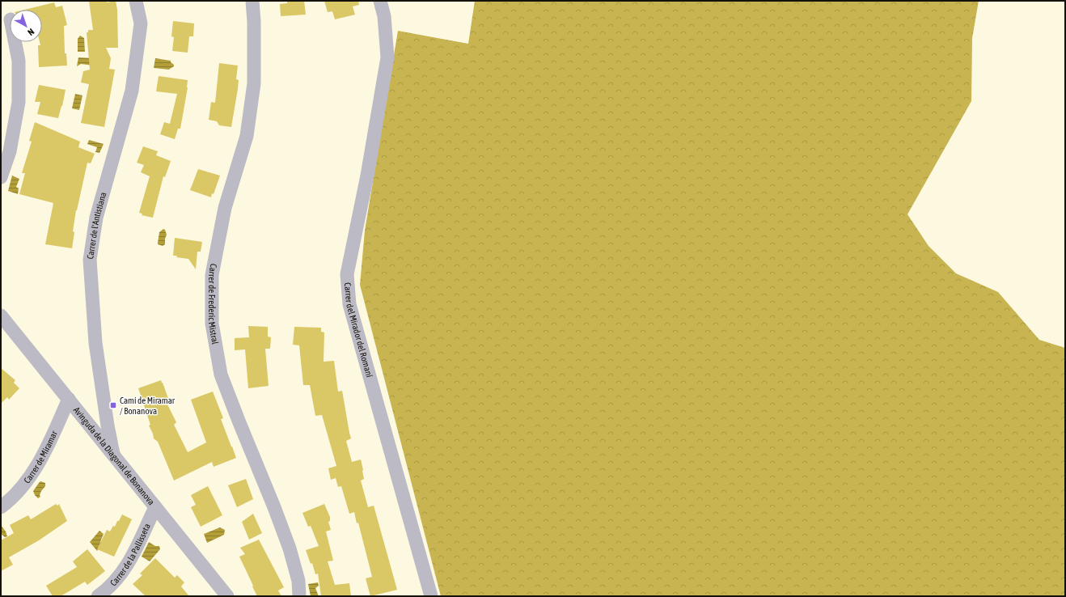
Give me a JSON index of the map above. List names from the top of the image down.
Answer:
{
  "streets": {
    "street": [
      "Carrer de l'Antistiana",
      "Carrer de Frederic Mistral",
      "Carrer del Mirador del Romaní",
      "Avinguda de la Diagonal de Bonanova",
      "Carrer de Miramar",
      "Carrer de la Pallisseta"
    ]
  },
  "crossings": [
    ["Carrer de l'Antistiana", "Avinguda de la Diagonal de Bonanova"],
    ["Avinguda de la Diagonal de Bonanova", "Carrer de Miramar"],
    ["Avinguda de la Diagonal de Bonanova", "Carrer de la Pallisseta"]
  ],
  "places": {
    "transit": ["Camí de Miramar / Bonanova"]
  },
  "north": "bottom right"
}
